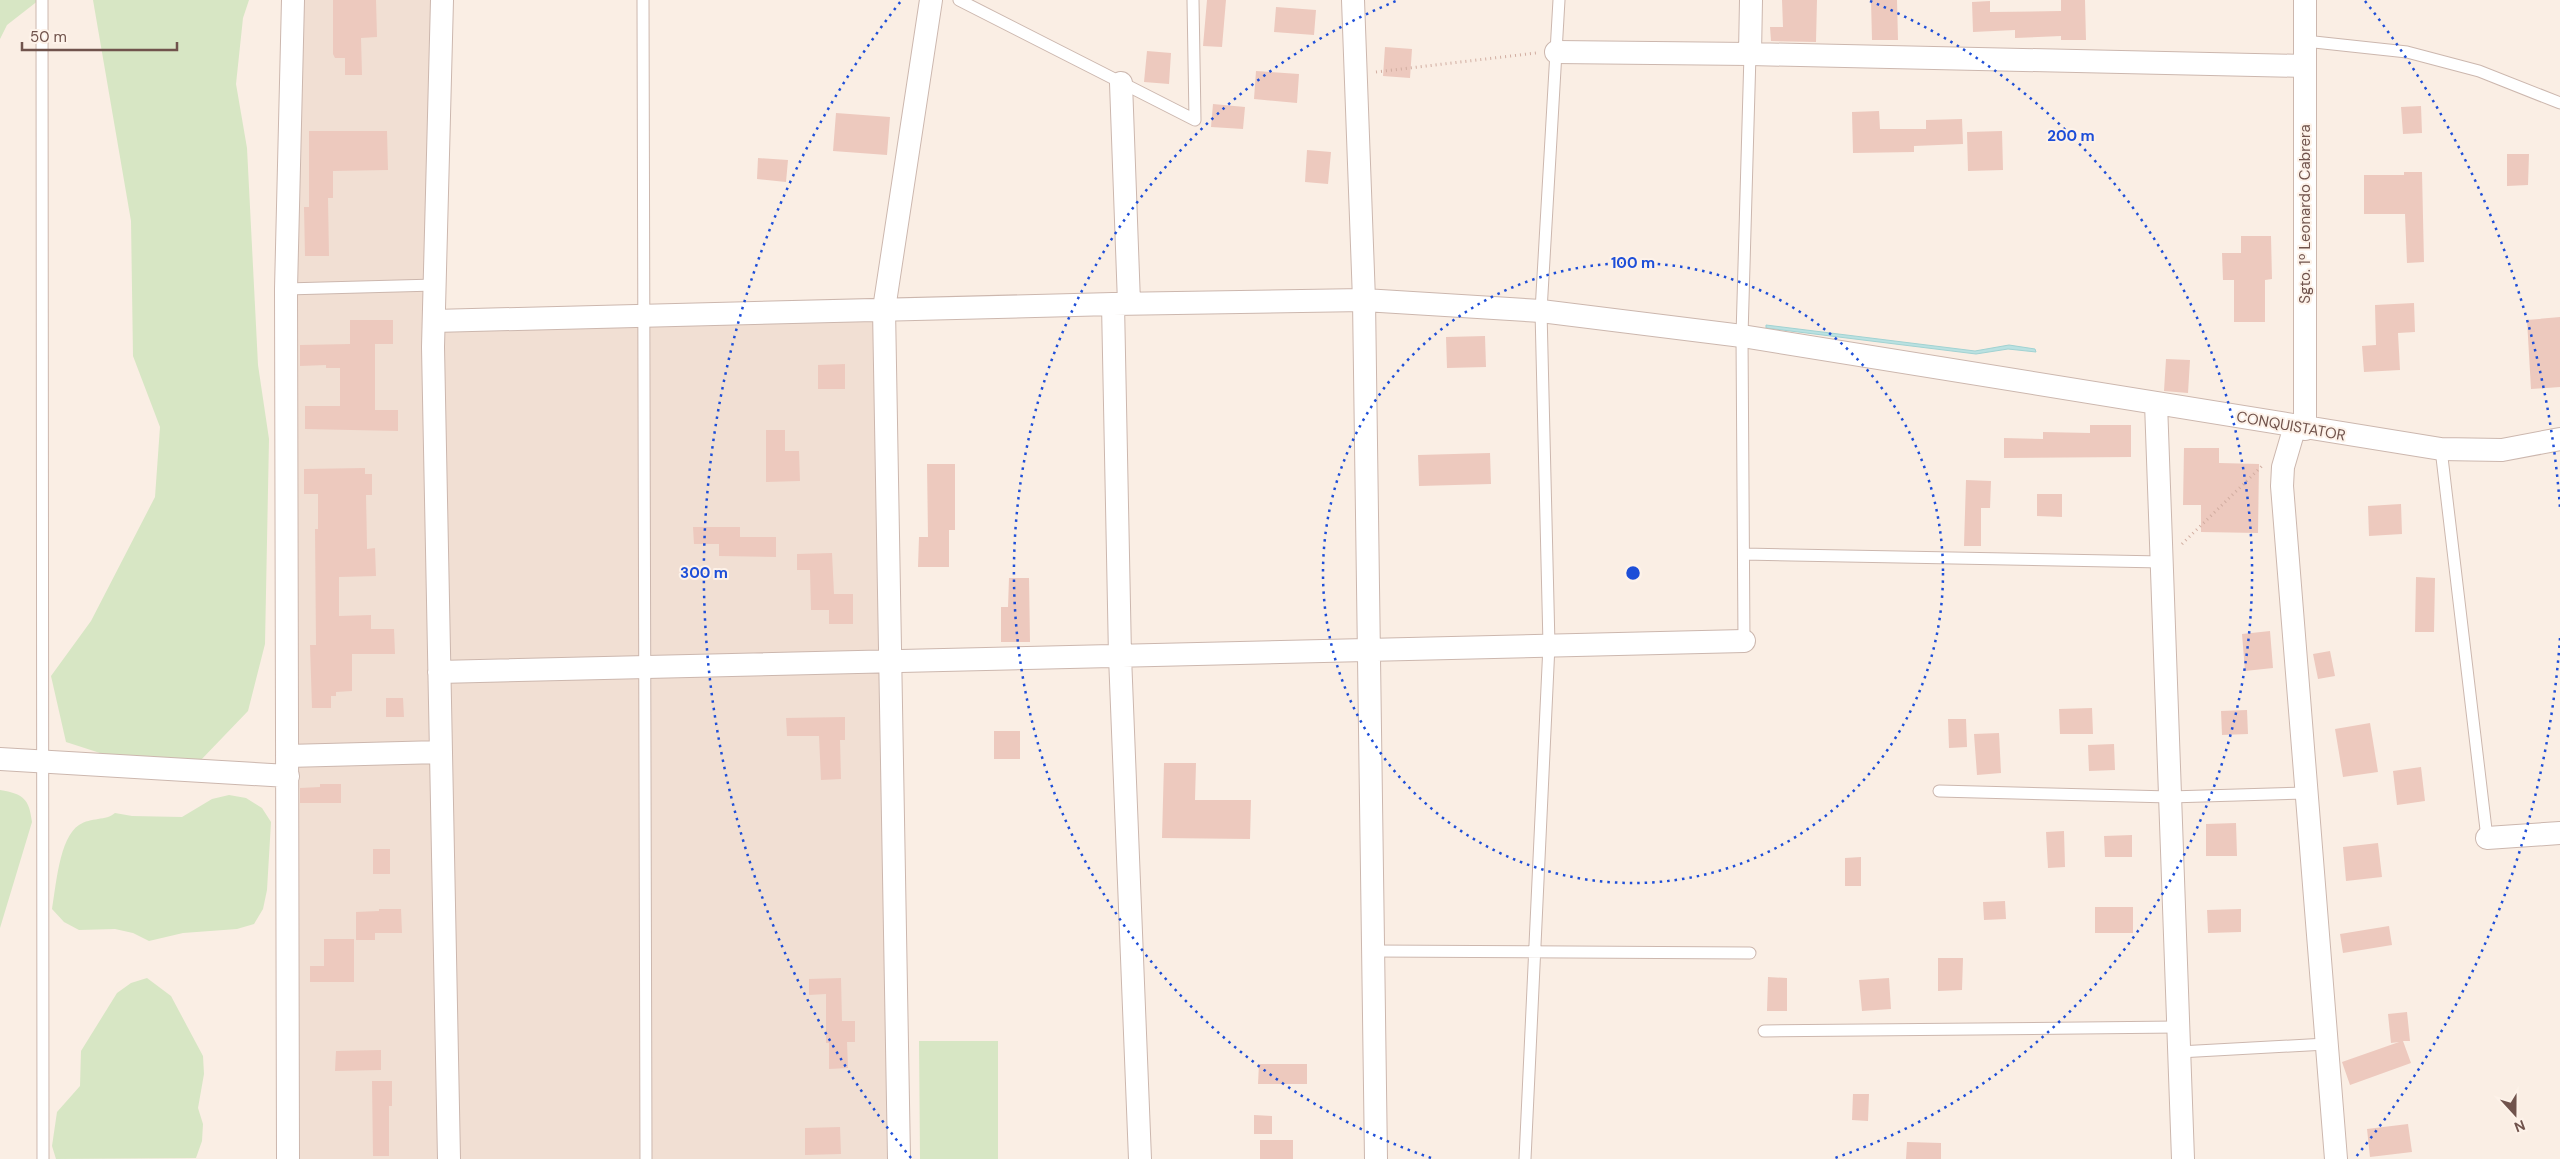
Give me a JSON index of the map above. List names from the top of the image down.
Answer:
{
  "streets": {
    "street": ["Sgto. 1º Leonardo Cabrera", "CONQUISTATOR"]
  },
  "crossings": [
    ["Sgto. 1º Leonardo Cabrera", "CONQUISTATOR"]
  ],
  "scale_bar": "50 m",
  "north": "bottom",
  "rings": ["200 m", "100 m", "300 m"]
}
